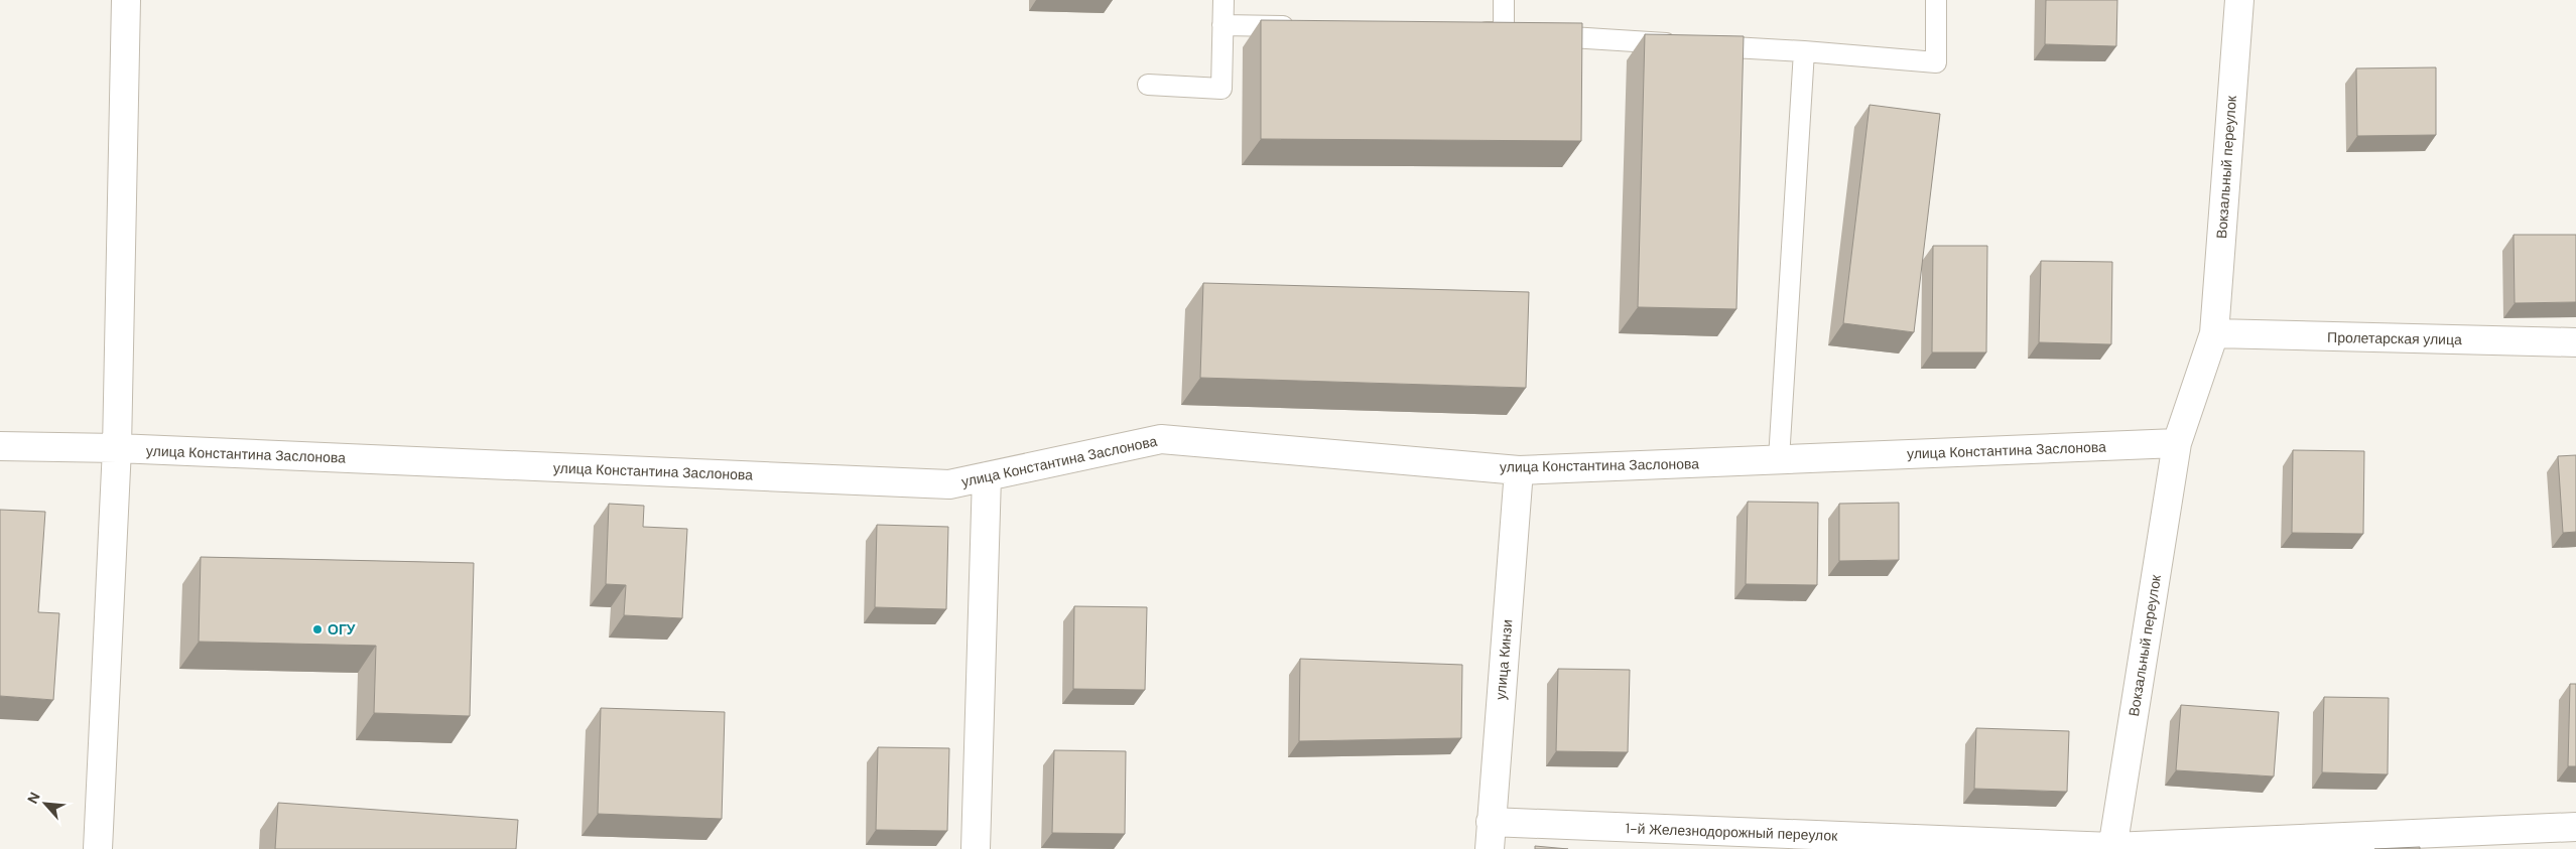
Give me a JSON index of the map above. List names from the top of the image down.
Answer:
{
  "streets": {
    "street": [
      "Вокзальный переулок",
      "Пролетарская улица",
      "улица Константина Заслонова",
      "улица Кинзи",
      "1-й Железнодорожный переулок"
    ]
  },
  "crossings": [
    ["Вокзальный переулок", "Пролетарская улица"],
    ["Вокзальный переулок", "улица Константина Заслонова"],
    ["Вокзальный переулок", "1-й Железнодорожный переулок"],
    ["улица Константина Заслонова", "улица Кинзи"],
    ["улица Кинзи", "1-й Железнодорожный переулок"]
  ],
  "places": ["ОГУ"],
  "north": "top left"
}
